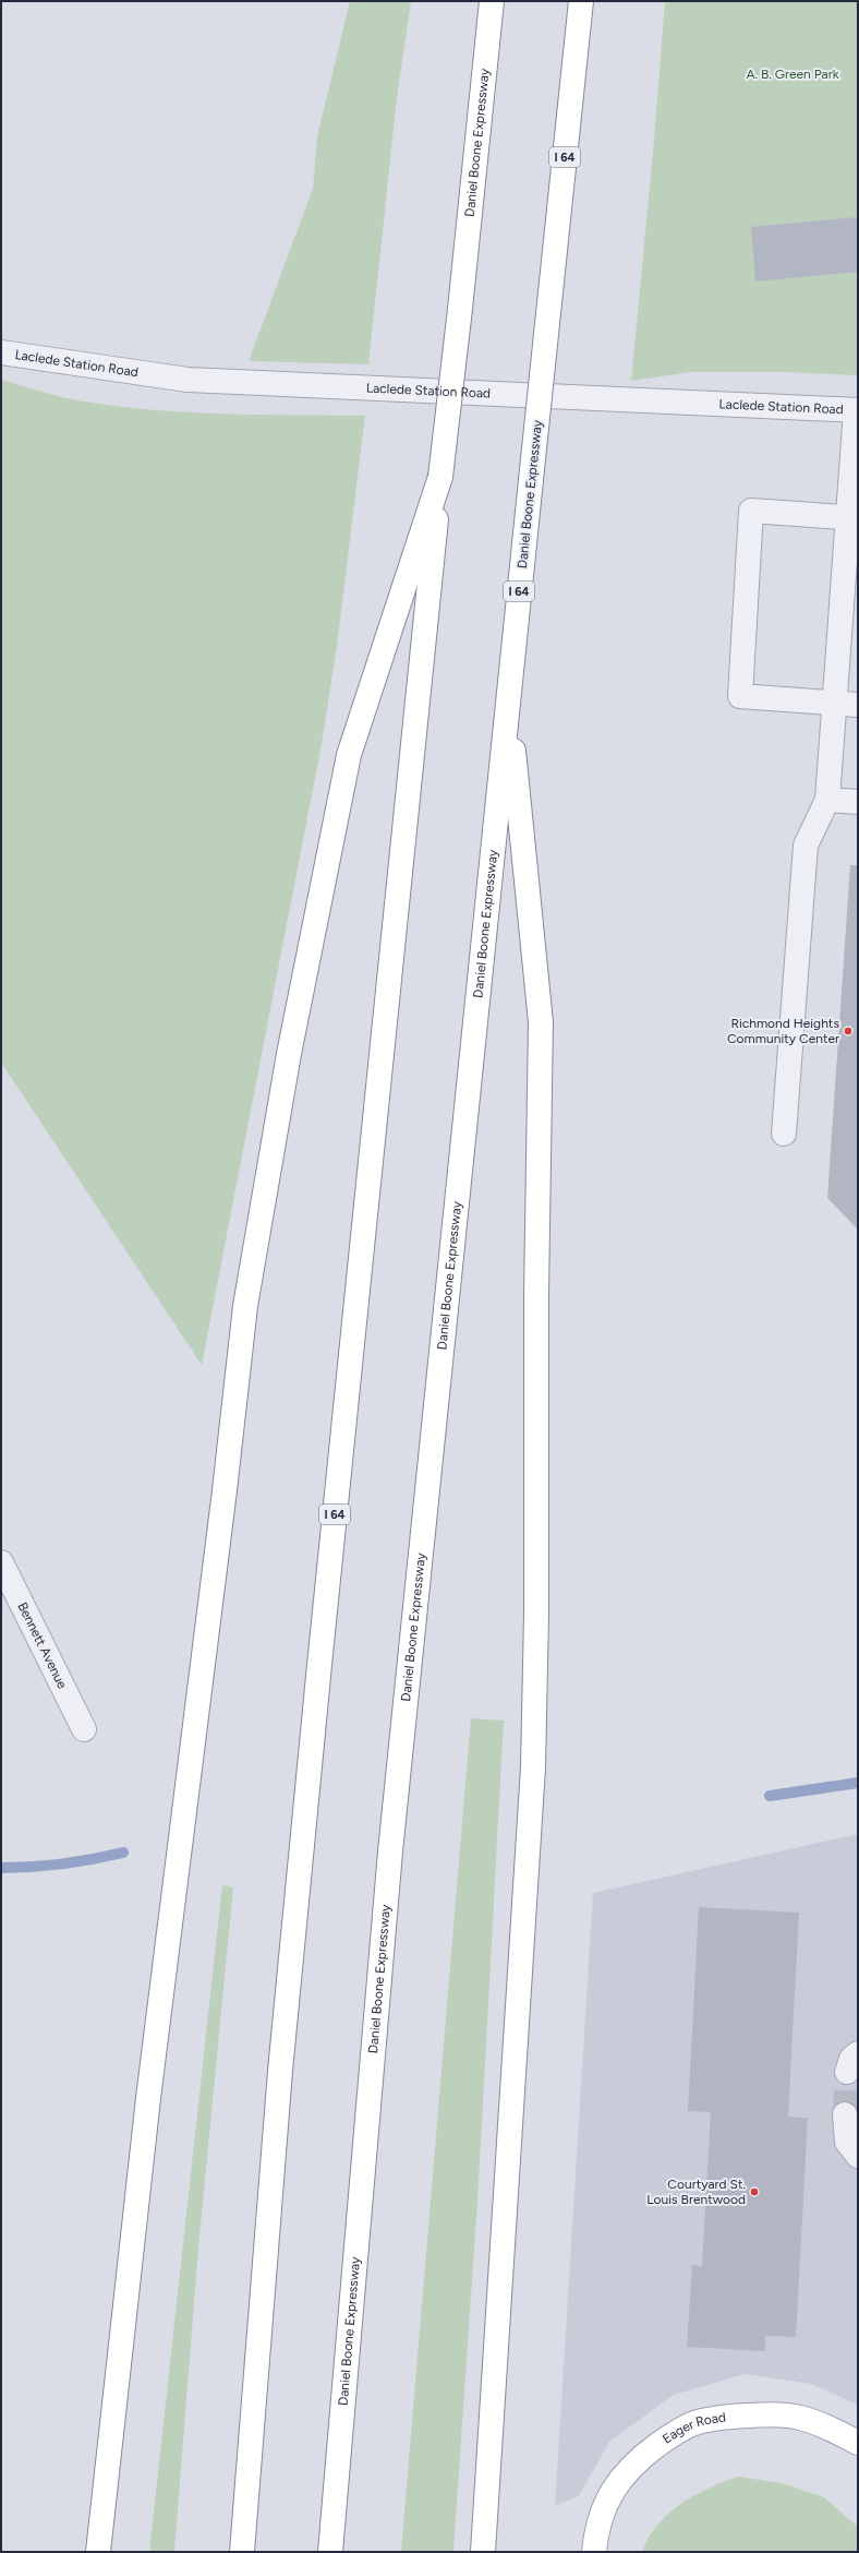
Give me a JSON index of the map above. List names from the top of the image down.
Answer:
{
  "streets": {
    "main road": ["Daniel Boone Expressway", "I 64", "Eager Road"],
    "street": ["Laclede Station Road", "Bennett Avenue"]
  },
  "parks": ["A. B. Green Park"],
  "places": ["Richmond Heights Community Center", "Courtyard St. Louis Brentwood"]
}
